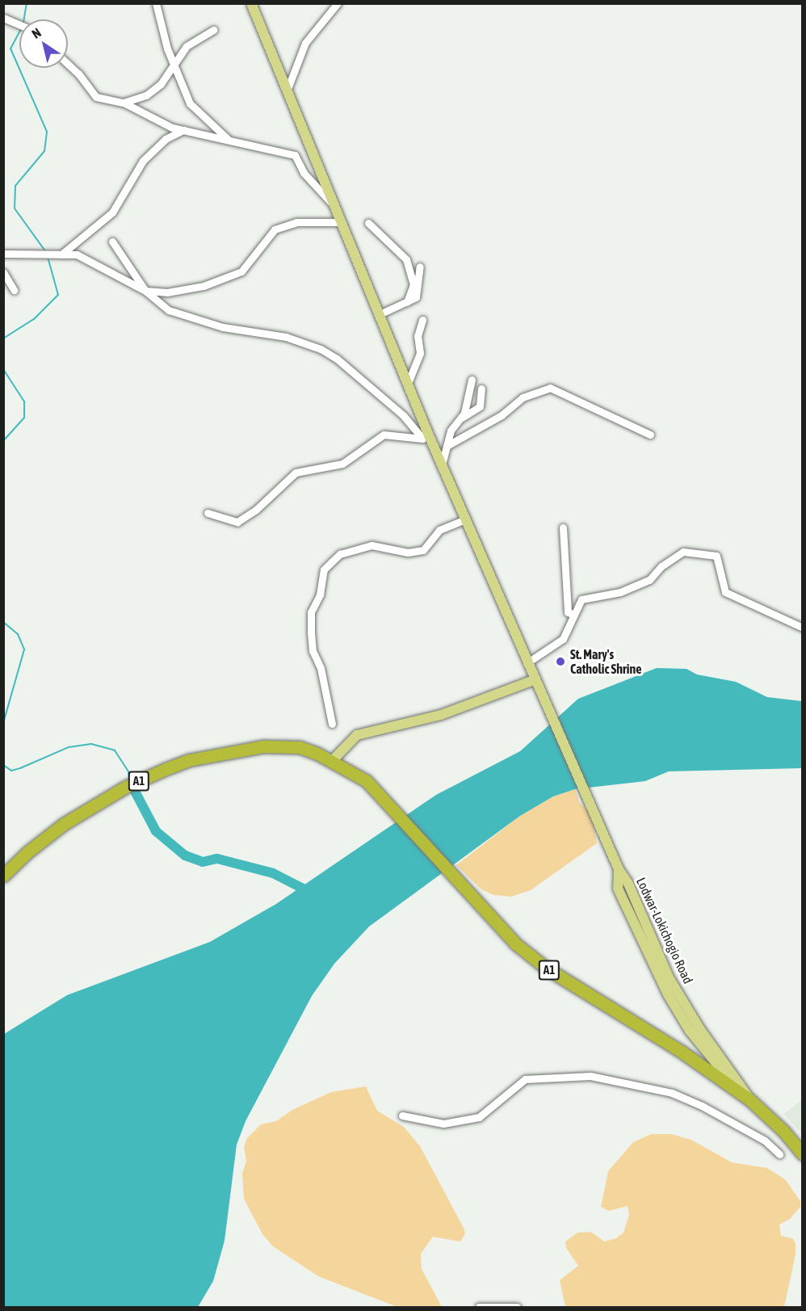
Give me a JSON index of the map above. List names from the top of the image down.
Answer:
{
  "streets": {
    "highway": ["A1", "Lodwar-Lokichogio Road"]
  },
  "crossings": [
    ["A1", "Lodwar-Lokichogio Road"]
  ],
  "places": ["St. Mary's Catholic Shrine"],
  "north": "top left"
}
